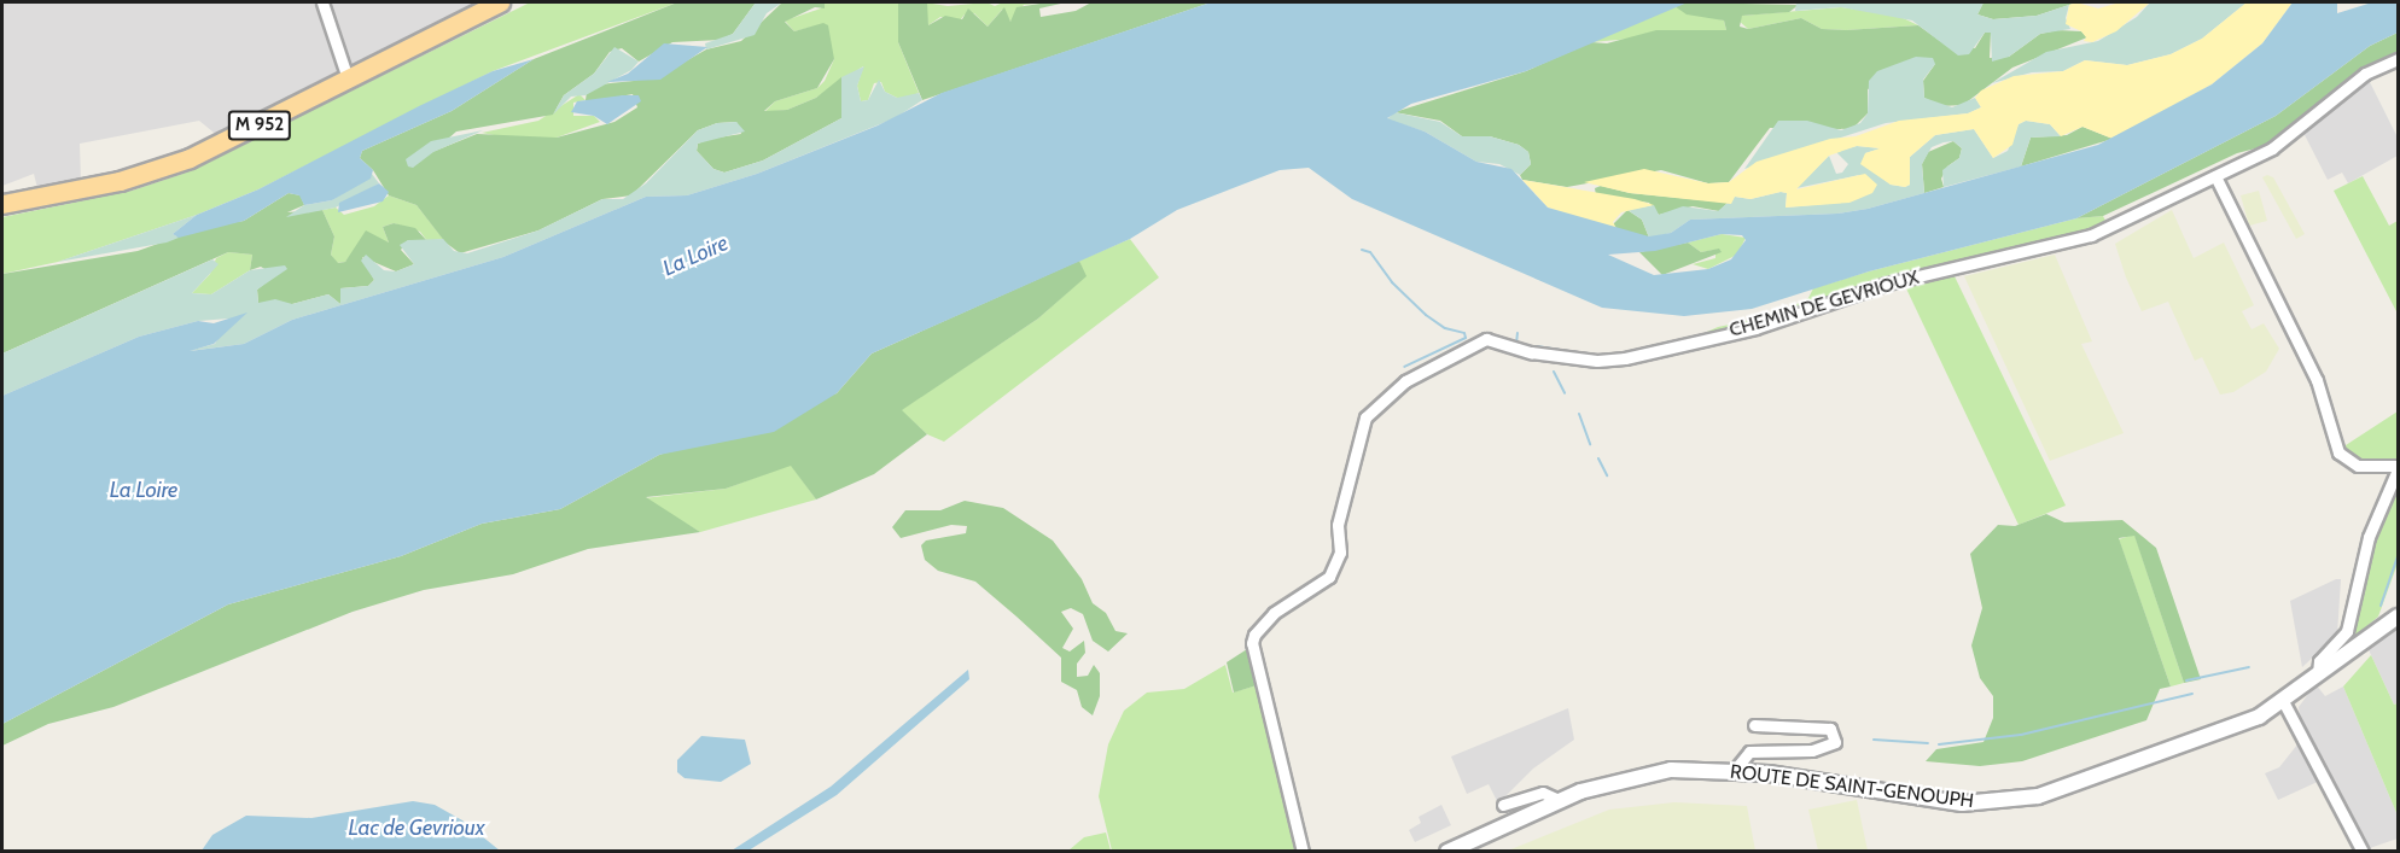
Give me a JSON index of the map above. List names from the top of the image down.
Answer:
{
  "streets": {
    "main road": ["M 952"],
    "street": ["CHEMIN DE GEVRIOUX", "ROUTE DE SAINT-GENOUPH"]
  },
  "water": ["La Loire", "Lac de Gevrioux"]
}
